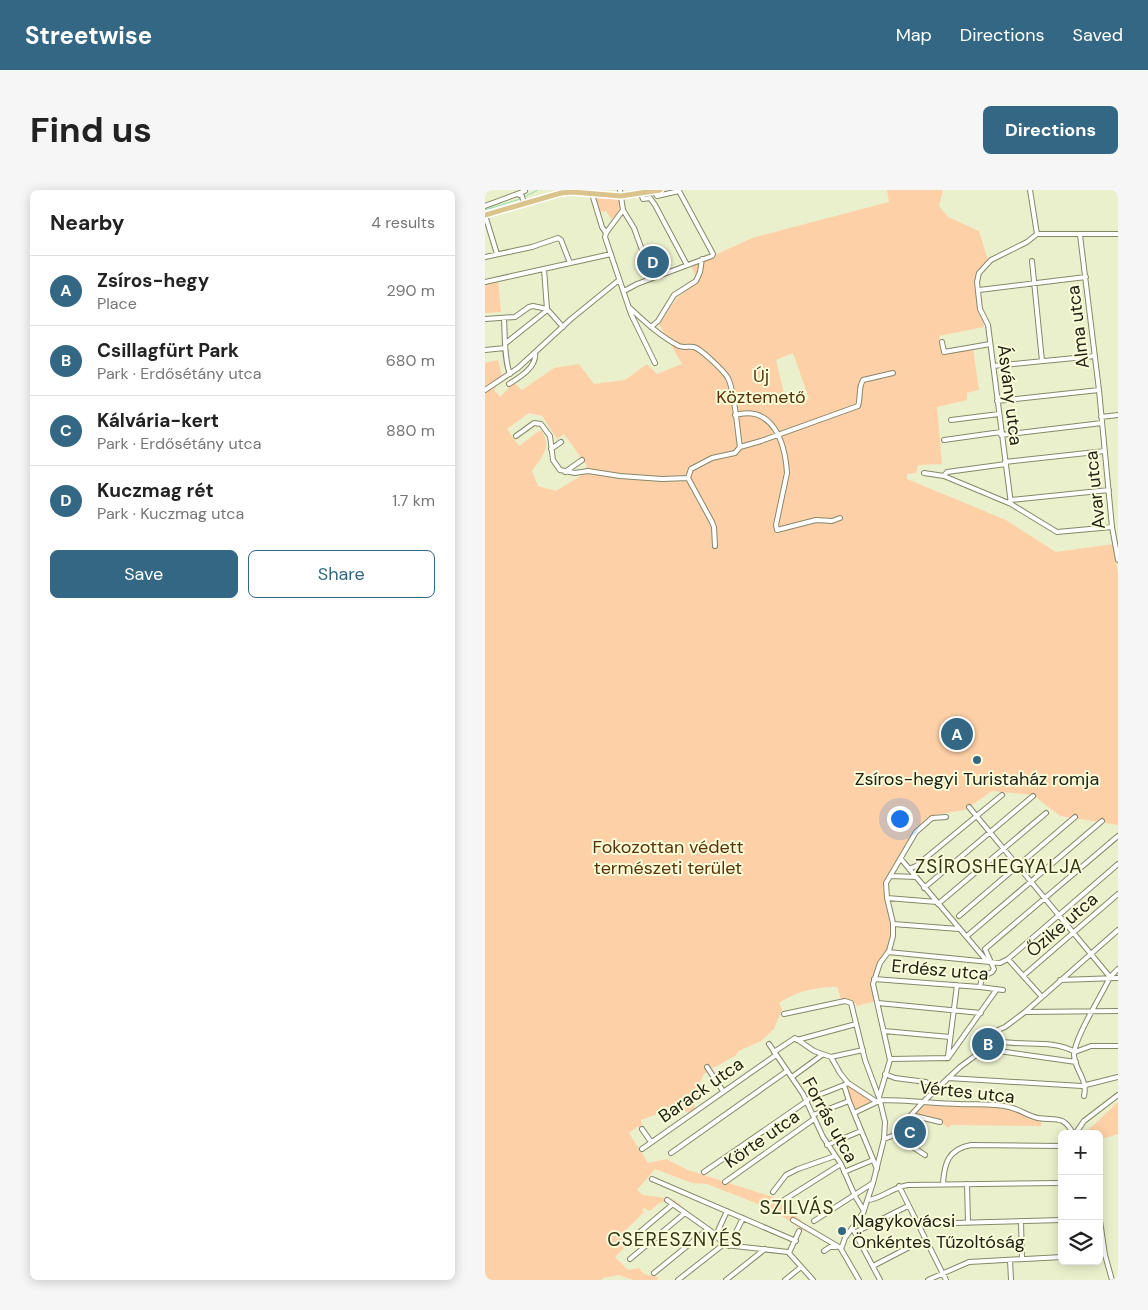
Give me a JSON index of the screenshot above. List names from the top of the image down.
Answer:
{
  "streets": {
    "street": [
      "Alma utca",
      "Ásvány utca",
      "Avar utca",
      "Őzike utca",
      "Erdész utca",
      "Barack utca",
      "Vértes utca",
      "Forrás utca",
      "Körte utca"
    ]
  },
  "crossings": [
    ["Alma utca", "Avar utca"],
    ["Barack utca", "Forrás utca"],
    ["Forrás utca", "Körte utca"]
  ],
  "districts": ["ZSÍROSHEGYALJA", "SZILVÁS", "CSERESZNYÉS"],
  "parks": ["Új Köztemető", "Fokozottan védett természeti terület"],
  "places": ["Zsíros-hegyi Turistaház romja", "Nagykovácsi Önkéntes Tűzoltóság"],
  "page": {
    "header": "Streetwise",
    "nav": ["Map", "Directions", "Saved"],
    "buttons": [
      "Directions",
      ["Save", "Share"]
    ],
    "title": "Find us",
    "heading": ["Nearby", "4 results"],
    "pins": [
      "D",
      "A",
      "B",
      "C"
    ],
    "list": [
      {
        "mark": "A",
        "name": "Zsíros-hegy",
        "note": "Place",
        "value": "290 m"
      },
      {
        "mark": "B",
        "name": "Csillagfürt Park",
        "note": "Park · Erdősétány utca",
        "value": "680 m"
      },
      {
        "mark": "C",
        "name": "Kálvária-kert",
        "note": "Park · Erdősétány utca",
        "value": "880 m"
      },
      {
        "mark": "D",
        "name": "Kuczmag rét",
        "note": "Park · Kuczmag utca",
        "value": "1.7 km"
      }
    ],
    "map_buttons": ["+", "−"]
  }
}
